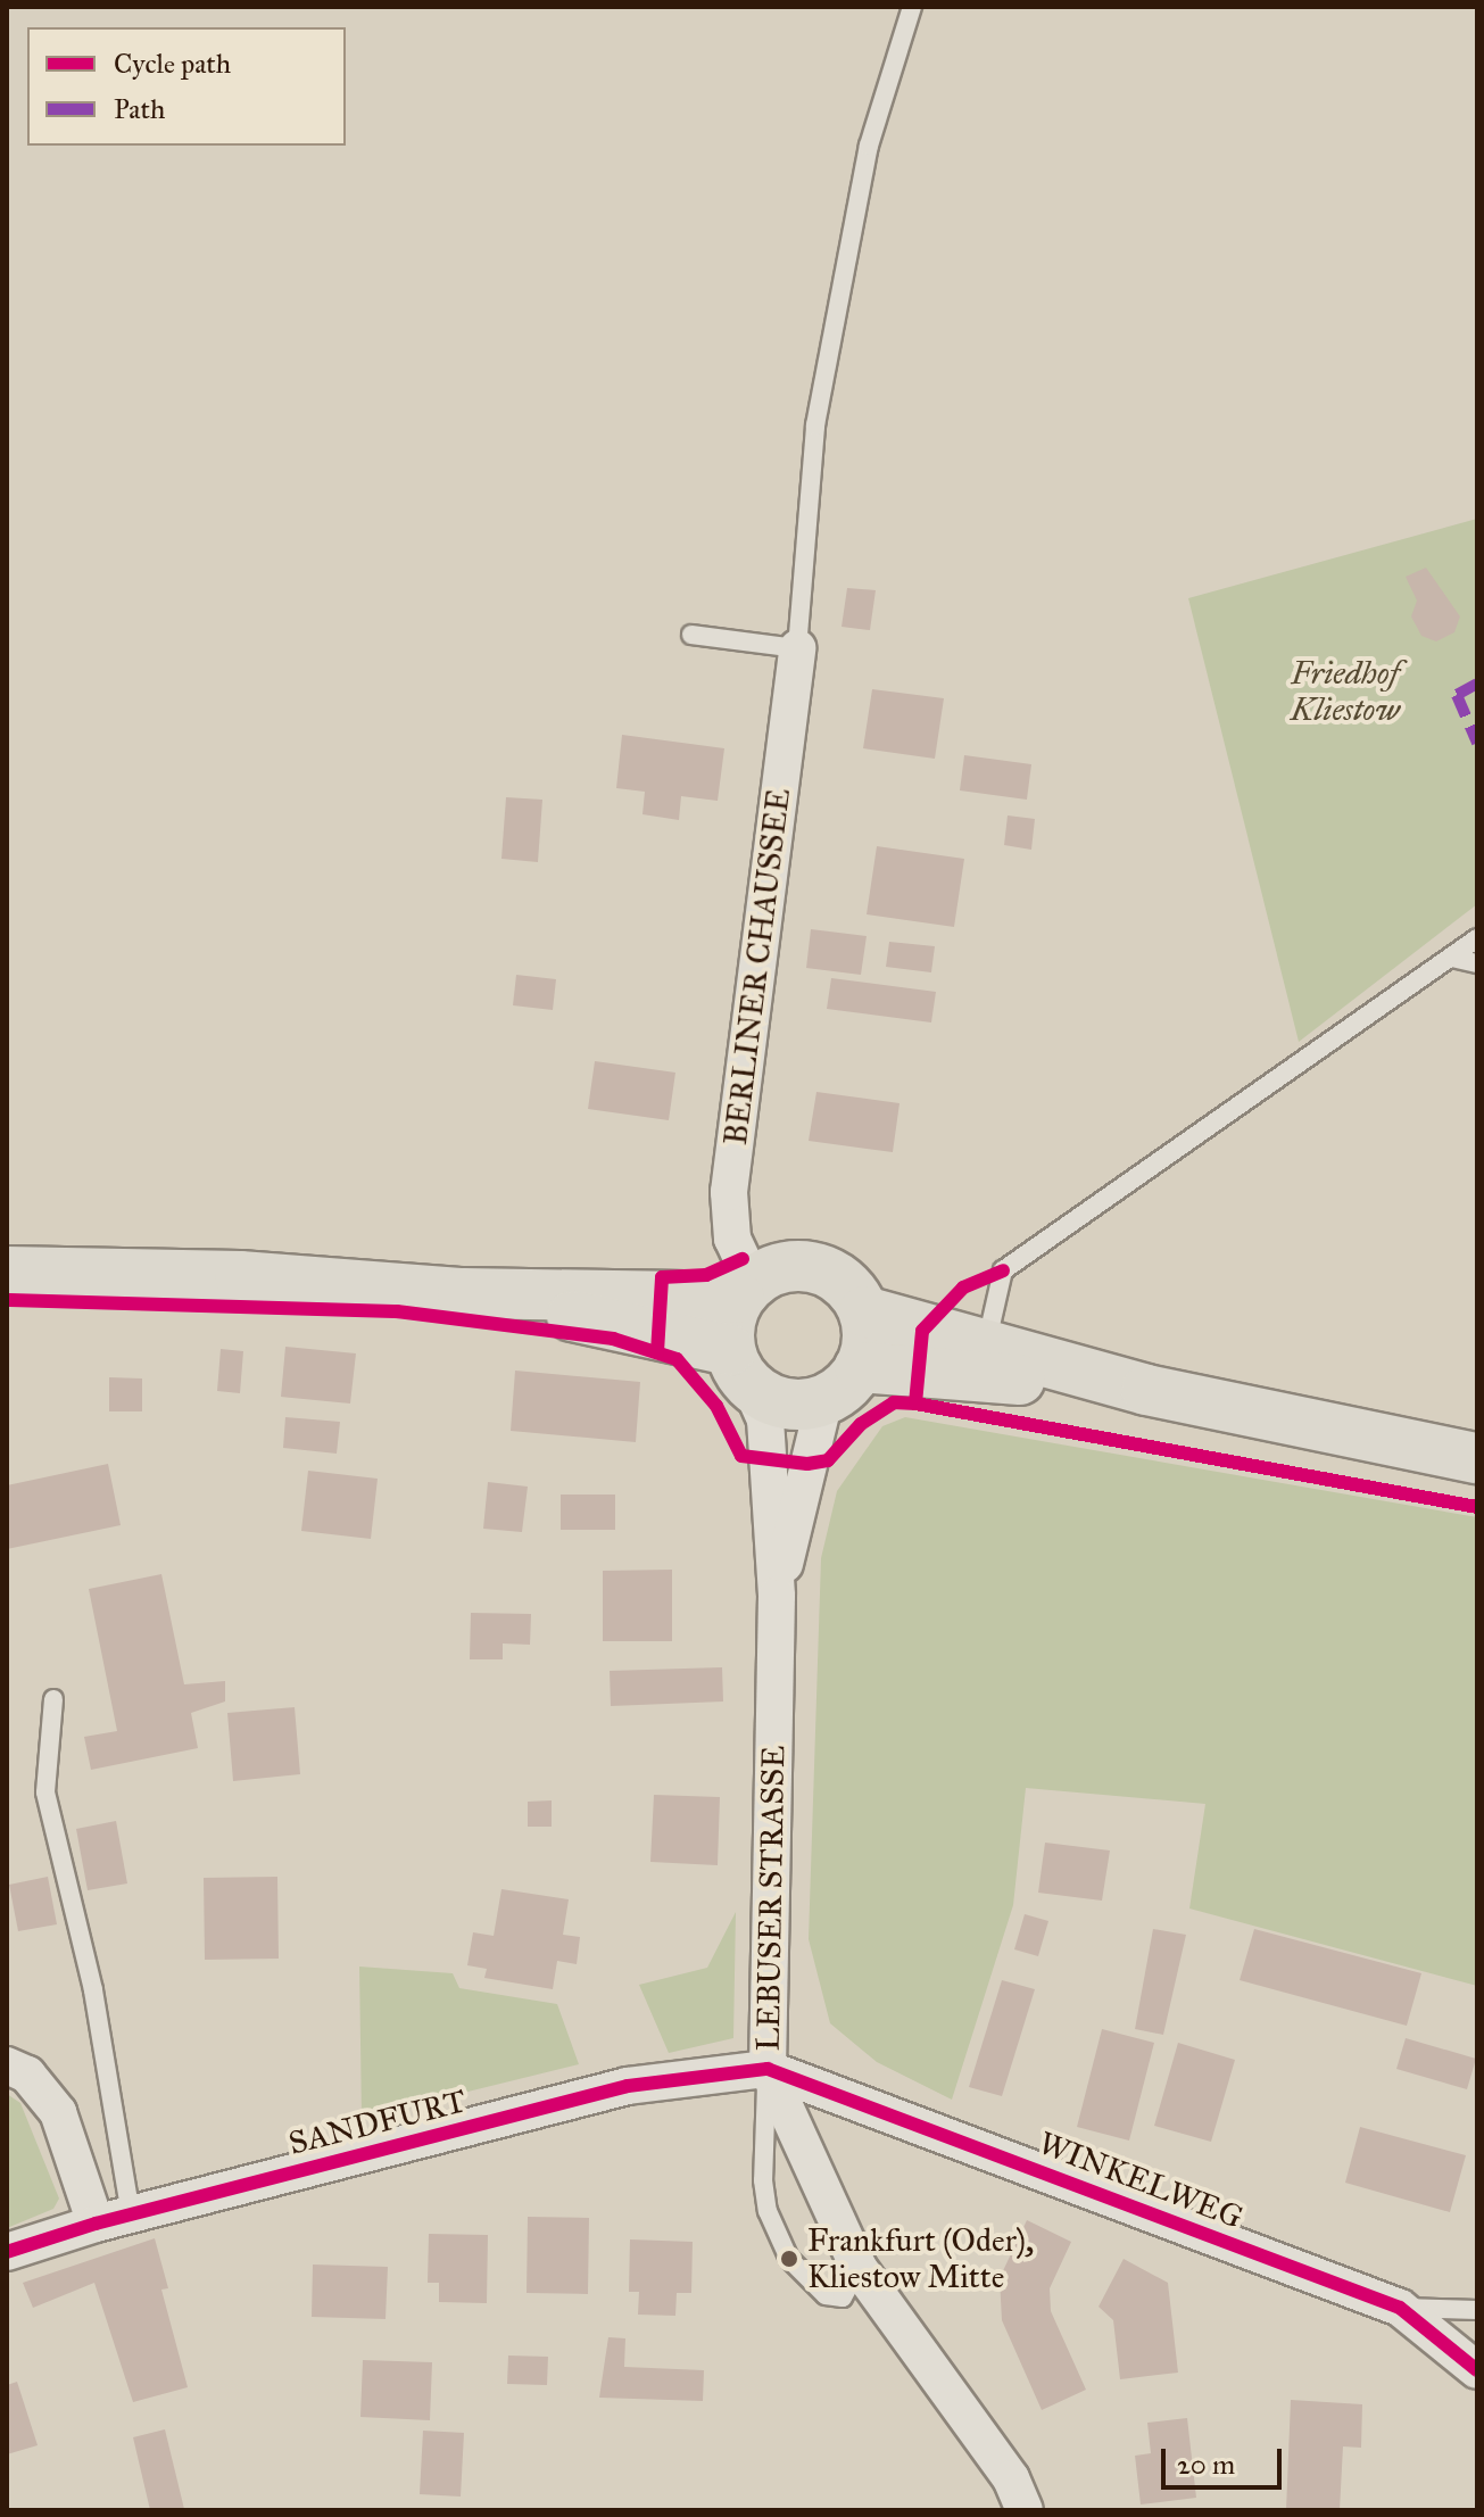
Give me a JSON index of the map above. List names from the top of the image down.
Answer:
{
  "streets": {
    "street": [
      "BERLINER CHAUSSEE",
      "LEBUSER STRASSE",
      "SANDFURT",
      "WINKELWEG"
    ]
  },
  "crossings": [
    ["BERLINER CHAUSSEE", "LEBUSER STRASSE"],
    ["LEBUSER STRASSE", "SANDFURT"],
    ["LEBUSER STRASSE", "WINKELWEG"],
    ["SANDFURT", "WINKELWEG"]
  ],
  "parks": ["Friedhof Kliestow"],
  "places": ["Frankfurt (Oder), Kliestow Mitte"],
  "legend": ["Cycle path", "Path"],
  "scale_bar": "20 m"
}
